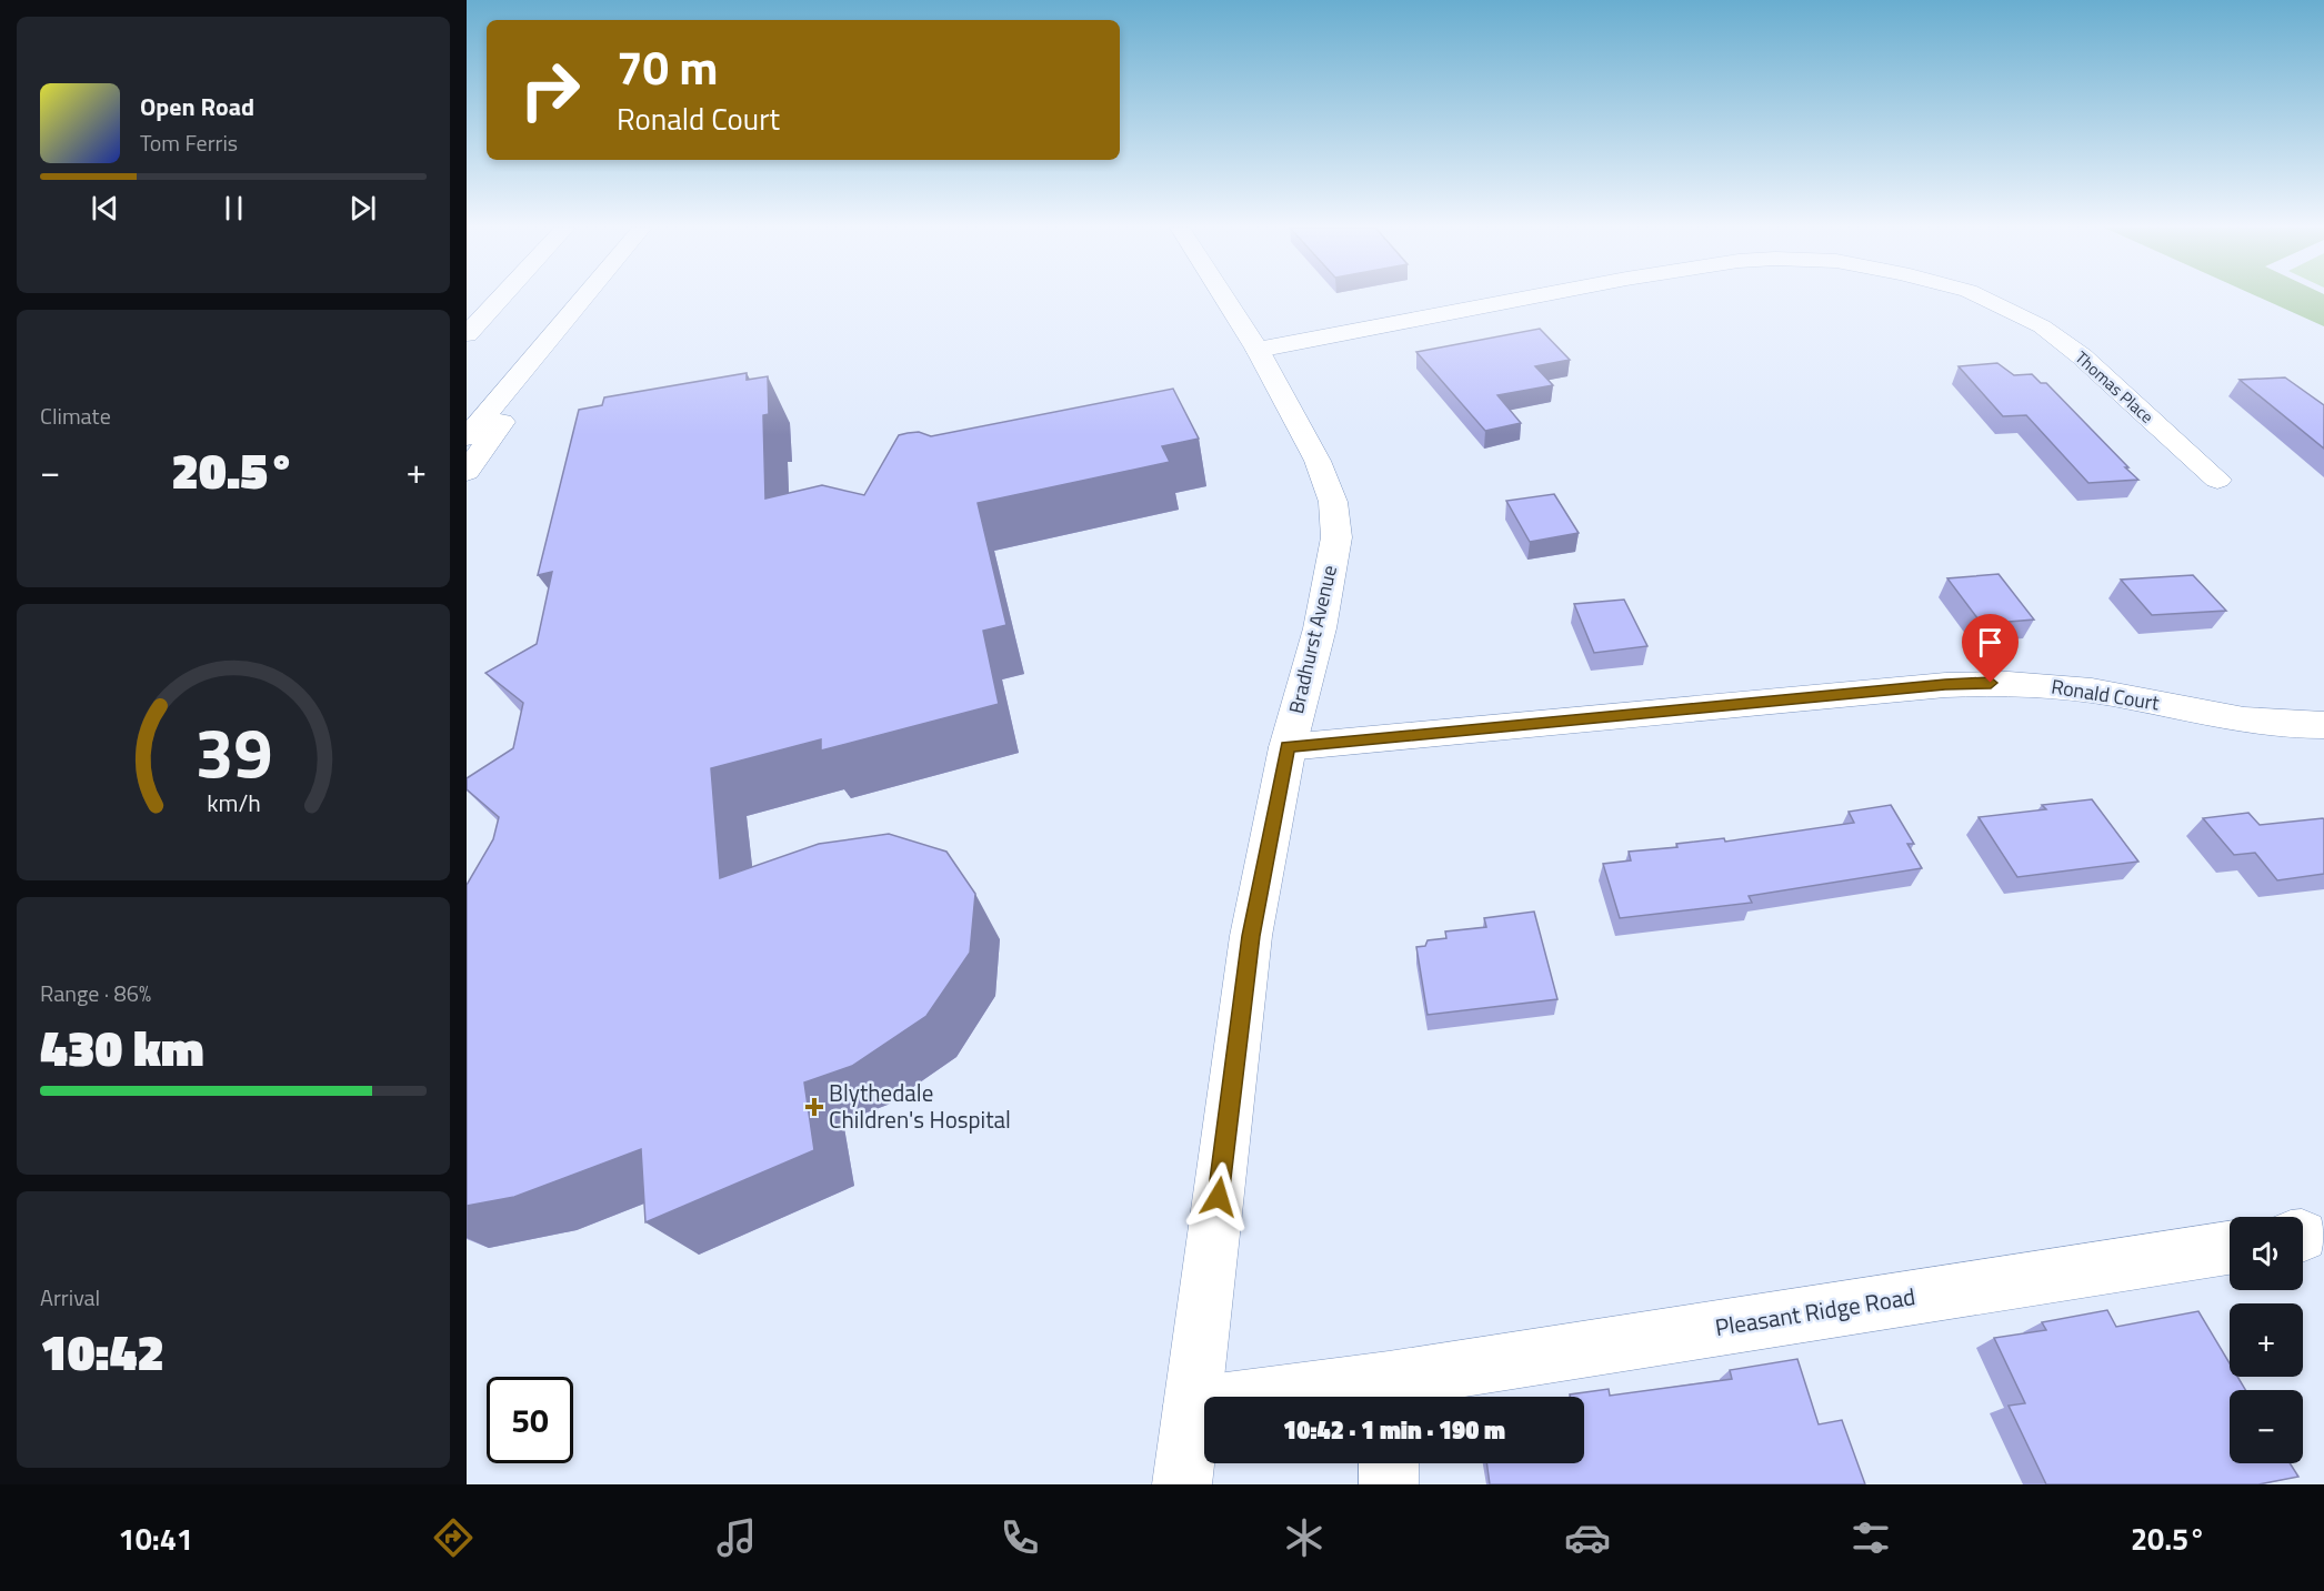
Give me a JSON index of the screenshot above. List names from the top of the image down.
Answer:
{
  "streets": {
    "main road": [
      "Thomas Place",
      "Bradhurst Avenue",
      "Ronald Court",
      "Pleasant Ridge Road"
    ]
  },
  "crossings": [
    ["Thomas Place", "Bradhurst Avenue"],
    ["Bradhurst Avenue", "Ronald Court"],
    ["Bradhurst Avenue", "Pleasant Ridge Road"]
  ],
  "places": {
    "health": ["Blythedale Children's Hospital"]
  },
  "page": {
    "turn": ["70 m", "Ronald Court"],
    "song": ["Open Road", "Tom Ferris"],
    "tile": [
      "Climate",
      ["Range · 86%", "430 km"],
      ["Arrival", "10:42"]
    ],
    "heat": ["−", "20.5°", "+"],
    "map_buttons": ["+", "−"],
    "limit": "50",
    "trip": "10:42 · 1 min · 190 m",
    "tabs": ["10:41", "20.5°"],
    "gauge": ["39", "km/h"]
  }
}
